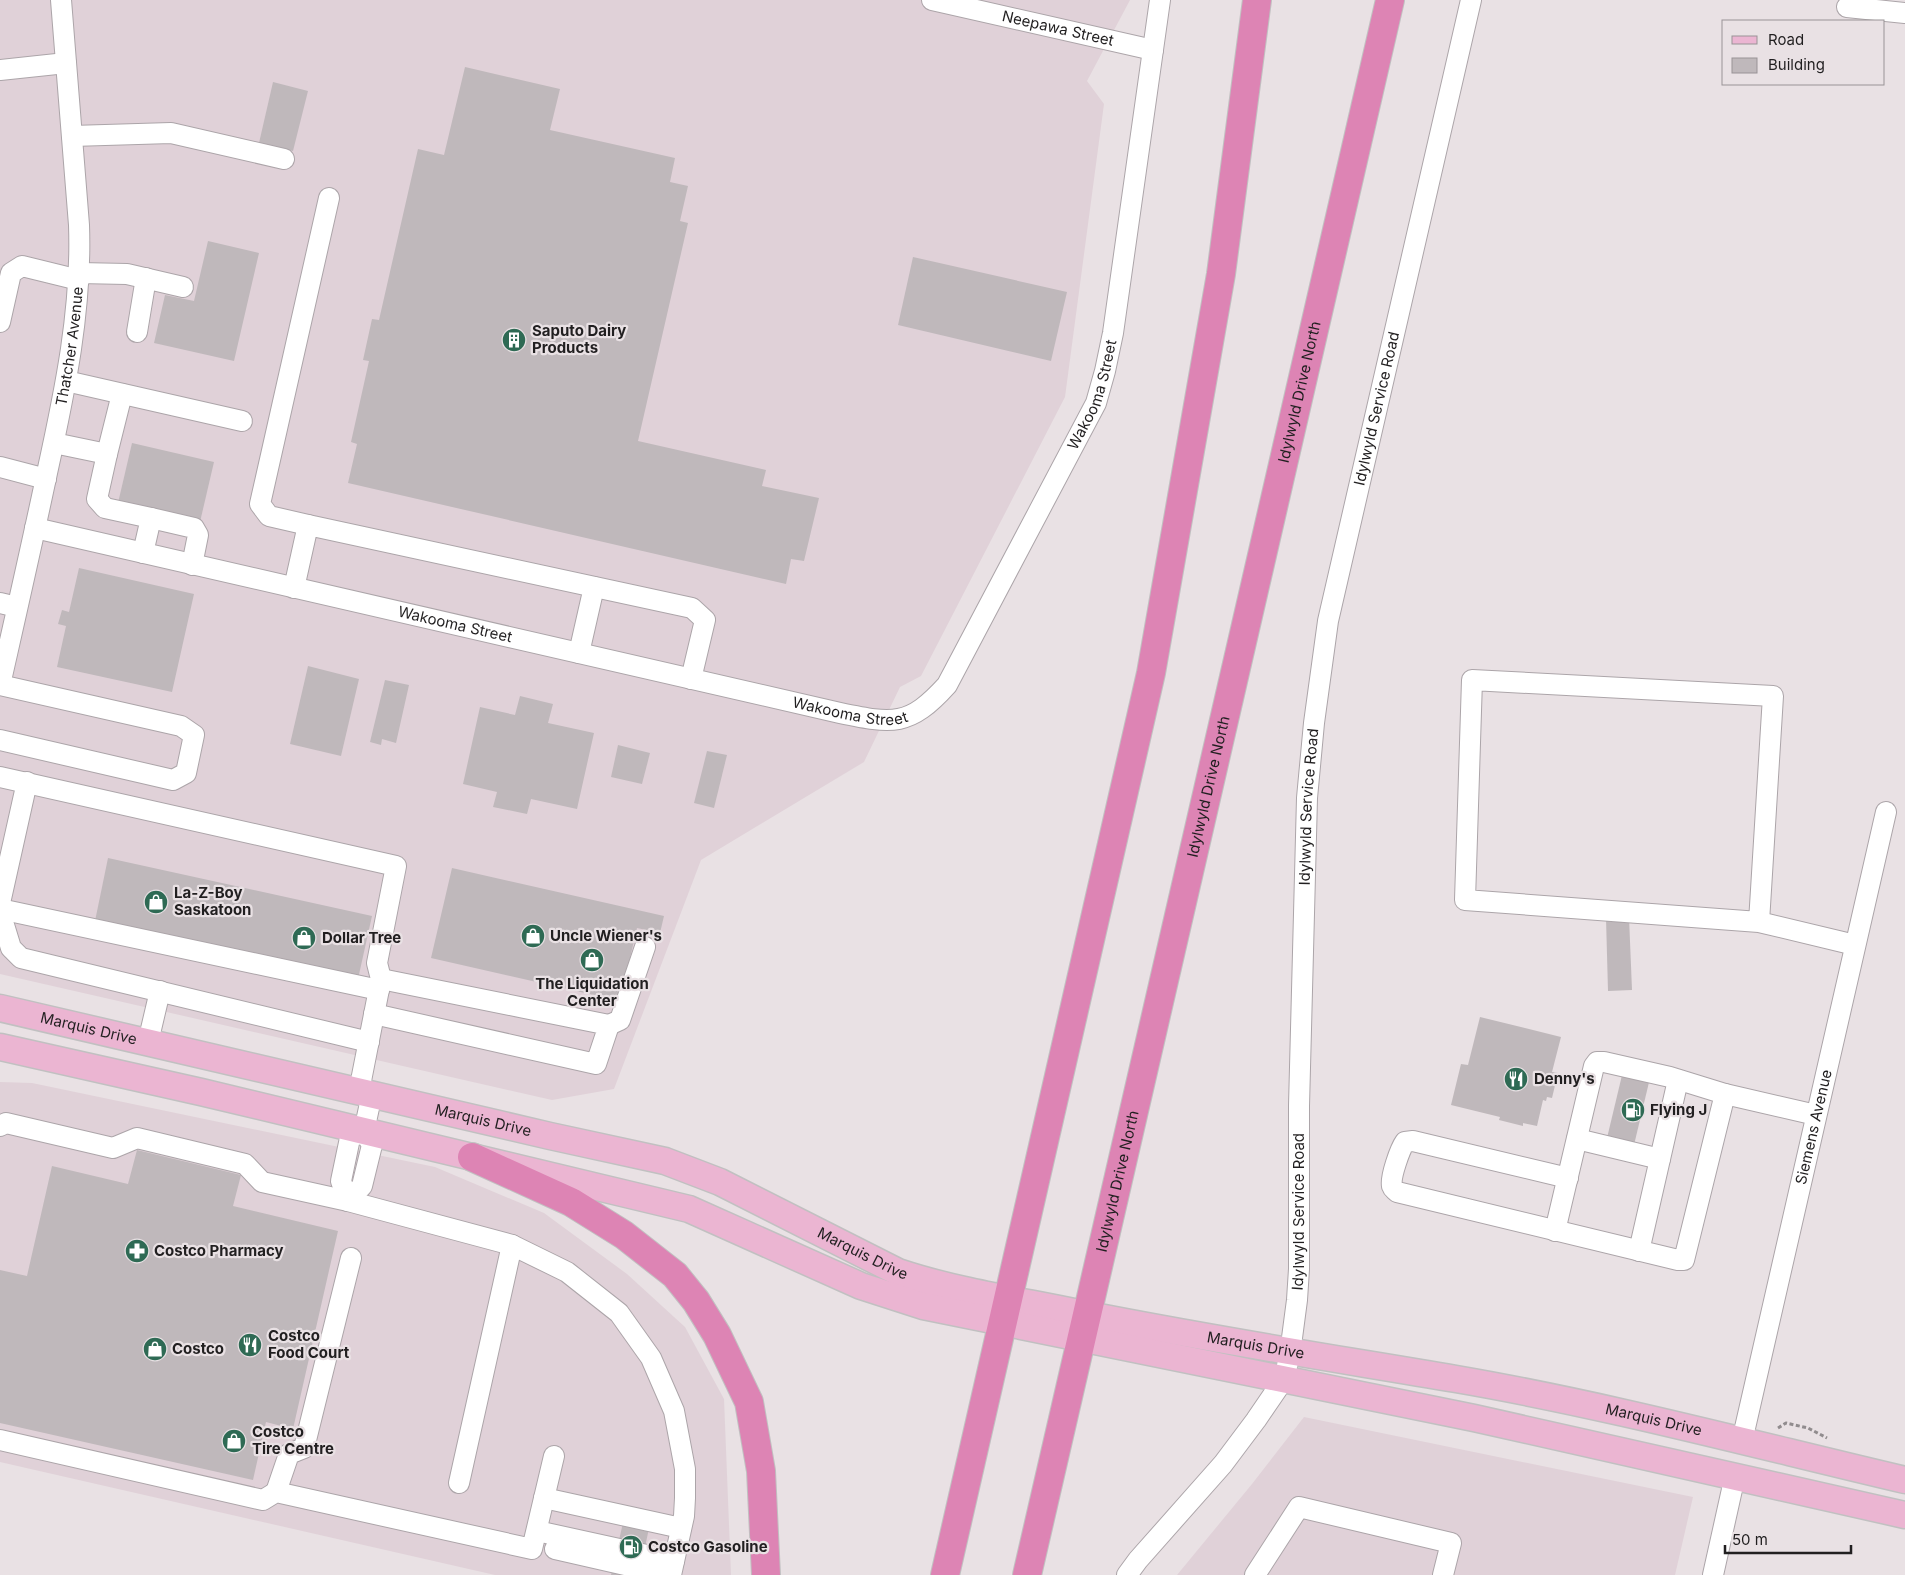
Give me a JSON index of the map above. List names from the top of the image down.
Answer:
{
  "streets": {
    "highway": ["Idylwyld Drive North"],
    "main road": ["Marquis Drive"],
    "street": [
      "Neepawa Street",
      "Thatcher Avenue",
      "Wakooma Street",
      "Idylwyld Service Road",
      "Siemens Avenue"
    ]
  },
  "crossings": [
    ["Neepawa Street", "Wakooma Street"],
    ["Thatcher Avenue", "Wakooma Street"],
    ["Idylwyld Drive North", "Marquis Drive"],
    ["Idylwyld Service Road", "Marquis Drive"],
    ["Marquis Drive", "Siemens Avenue"]
  ],
  "places": {
    "building": ["Saputo Dairy Products"],
    "shop": [
      "La-Z-Boy Saskatoon",
      "Uncle Wiener's",
      "Dollar Tree",
      "The Liquidation Center",
      "Costco",
      "Costco Tire Centre"
    ],
    "restaurant": ["Denny's", "Costco Food Court"],
    "fuel station": ["Flying J", "Costco Gasoline"],
    "pharmacy": ["Costco Pharmacy"]
  },
  "legend": ["Road", "Building"],
  "scale_bar": "50 m"
}
